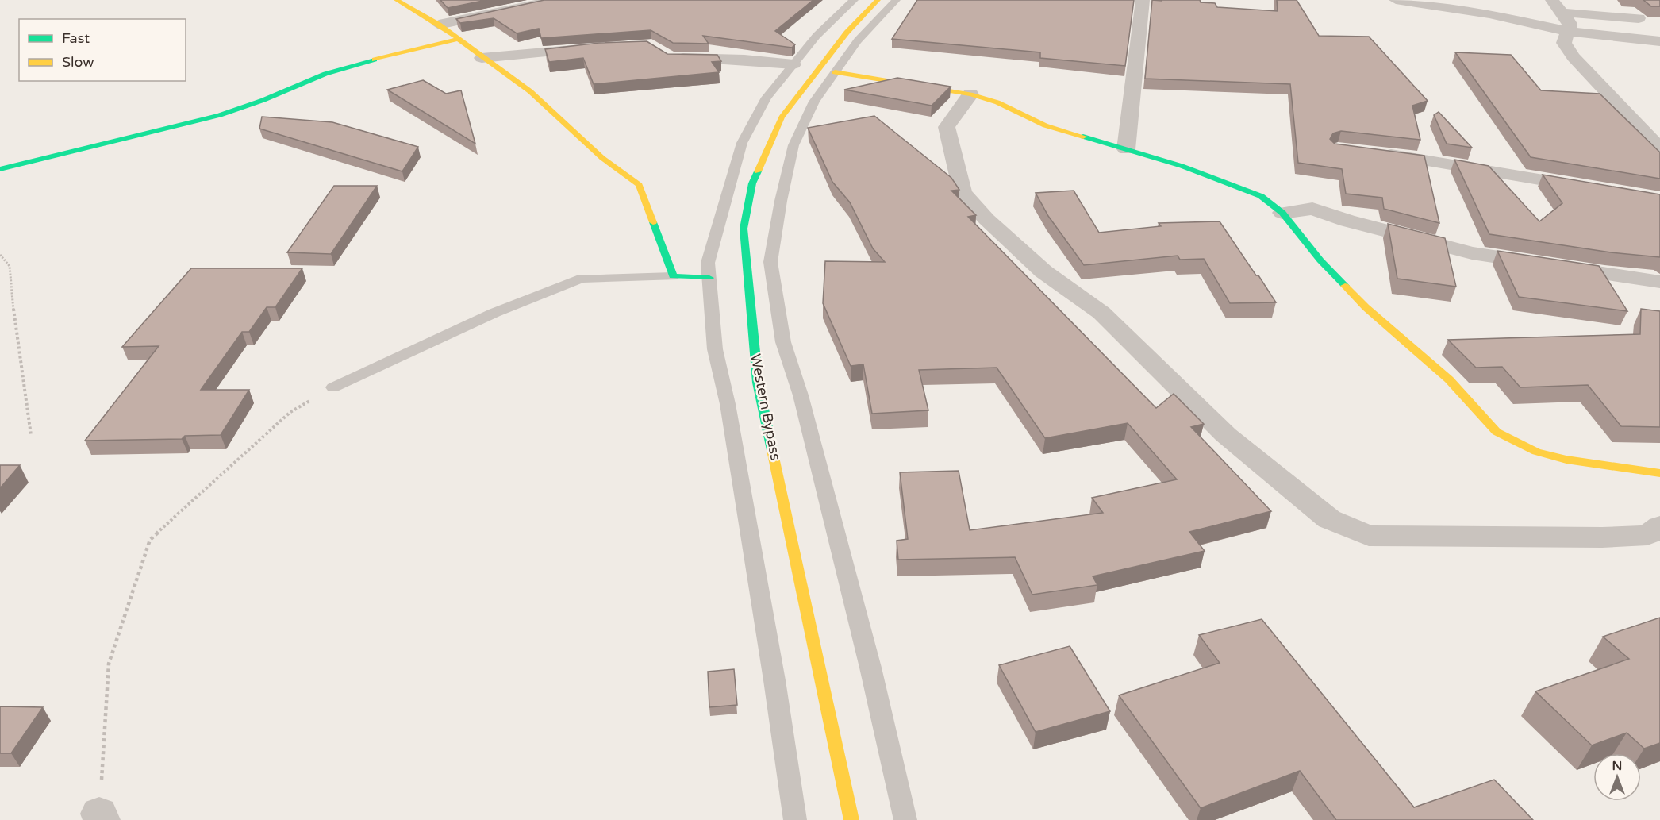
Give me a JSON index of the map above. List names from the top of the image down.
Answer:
{
  "streets": {
    "street": ["Western Bypass"]
  },
  "legend": ["Fast", "Slow"],
  "north": "top"
}
